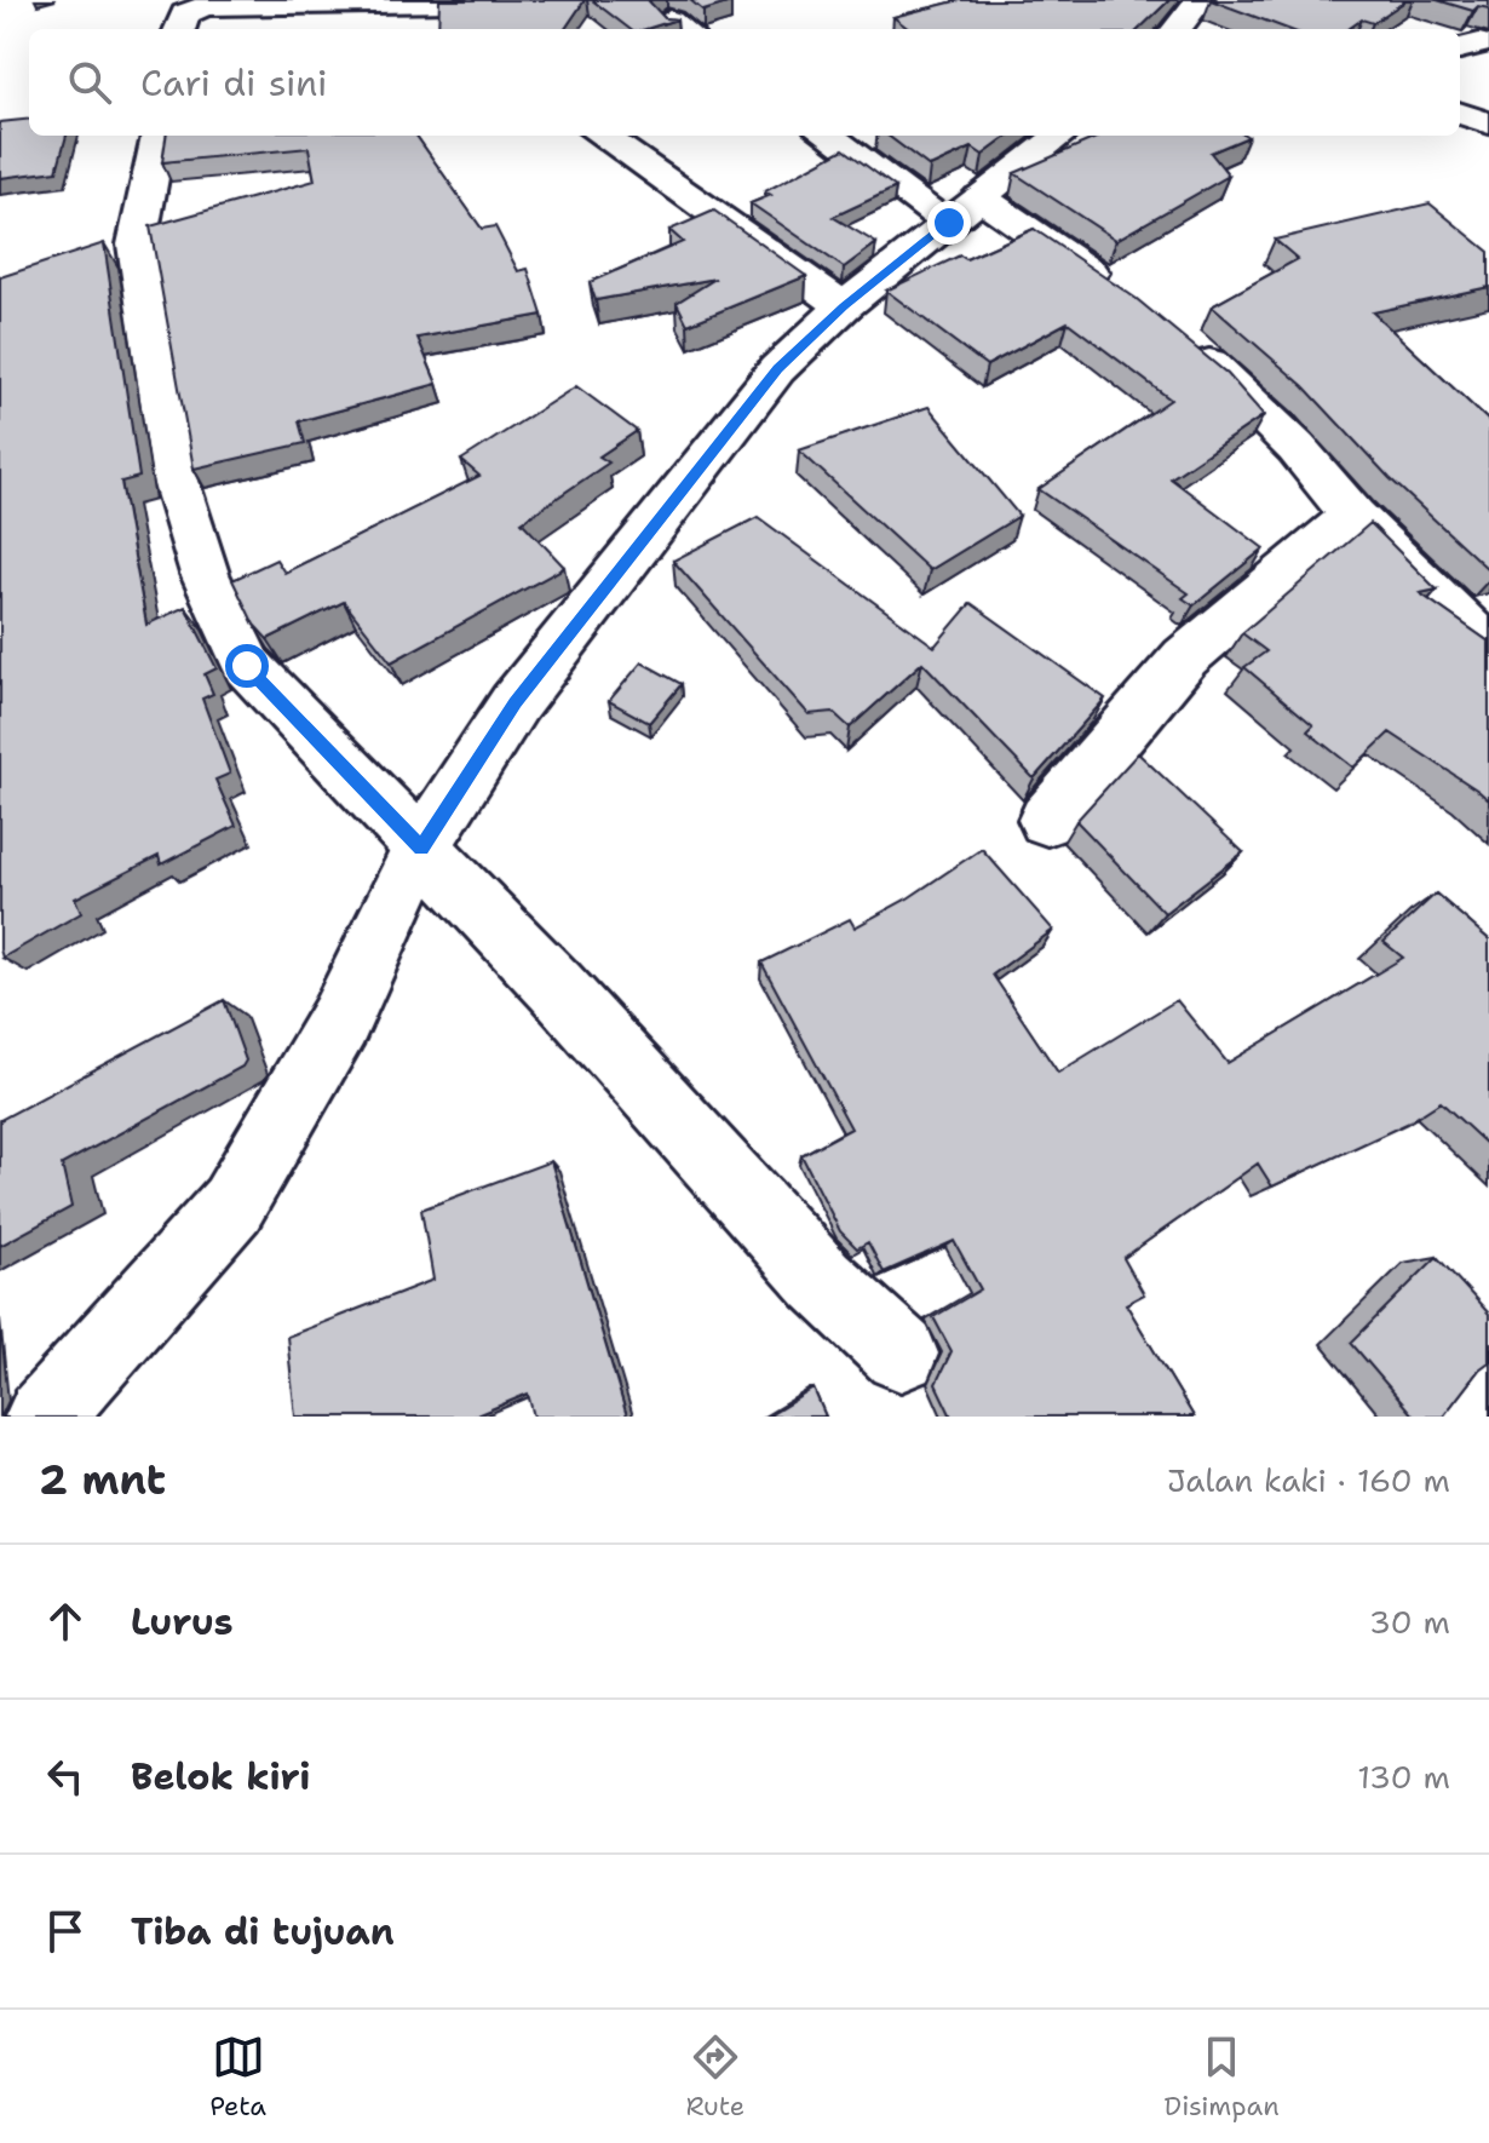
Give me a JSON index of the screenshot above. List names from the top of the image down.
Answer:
{
  "page": {
    "search": "Cari di sini",
    "heading": ["2 mnt", "Jalan kaki · 160 m"],
    "list": [
      ["Lurus", "30 m"],
      ["Belok kiri", "130 m"],
      "Tiba di tujuan"
    ],
    "nav": ["Peta", "Rute", "Disimpan"]
  }
}
